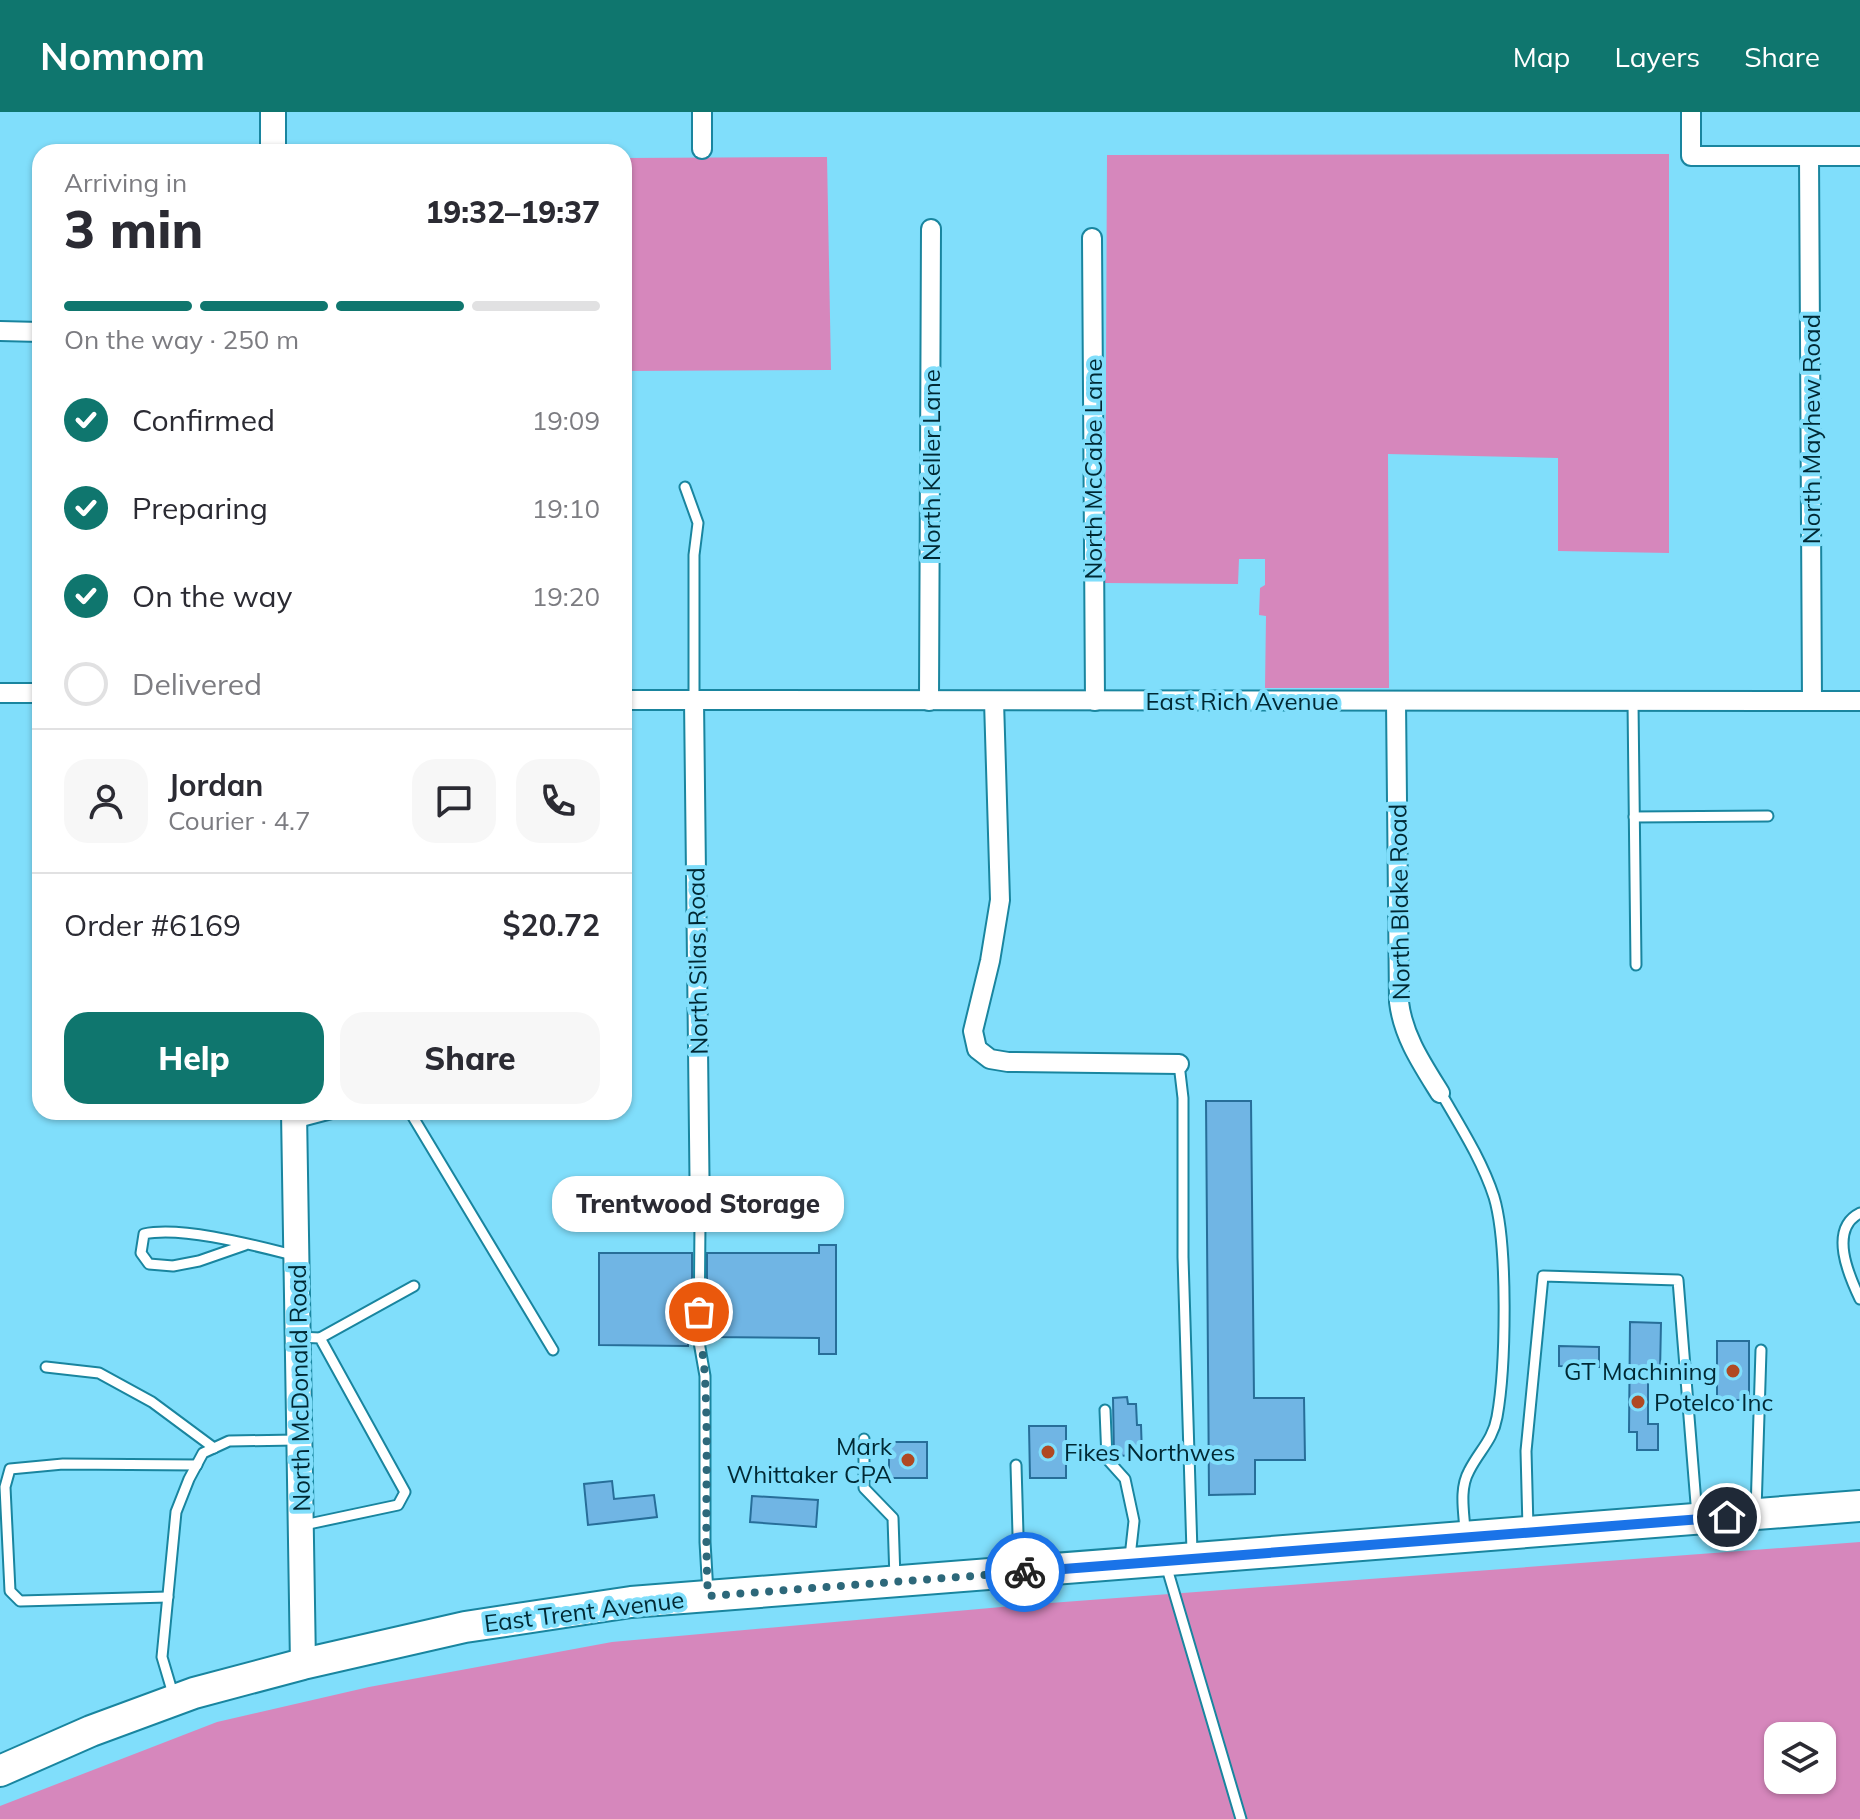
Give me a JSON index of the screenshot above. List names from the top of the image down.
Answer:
{
  "streets": {
    "main road": ["East Trent Avenue"],
    "street": [
      "North Mayhew Road",
      "North Keller Lane",
      "North McCabe Lane",
      "East Rich Avenue",
      "North Blake Road",
      "North Silas Road",
      "North McDonald Road"
    ]
  },
  "crossings": [
    ["North Mayhew Road", "East Rich Avenue"],
    ["North Keller Lane", "East Rich Avenue"],
    ["North McCabe Lane", "East Rich Avenue"],
    ["East Rich Avenue", "North Blake Road"],
    ["East Rich Avenue", "North Silas Road"],
    ["North McDonald Road", "East Trent Avenue"]
  ],
  "places": [
    "Trentwood Storage",
    "GT Machining",
    "Potelco Inc",
    "Fikes Northwes",
    "Mark Whittaker CPA"
  ],
  "page": {
    "header": "Nomnom",
    "nav": ["Map", "Layers", "Share"],
    "heading": ["3 min", "Arriving in", "19:32–19:37"],
    "panel": [
      "Jordan",
      "Courier · 4.7",
      "Order #6169",
      "$20.72"
    ],
    "bar": "On the way · 250 m",
    "list": [
      ["Confirmed", "19:09"],
      ["Preparing", "19:10"],
      ["On the way", "19:20"],
      "Delivered"
    ],
    "buttons": ["Help", "Share"],
    "bubble": "Trentwood Storage"
  }
}
